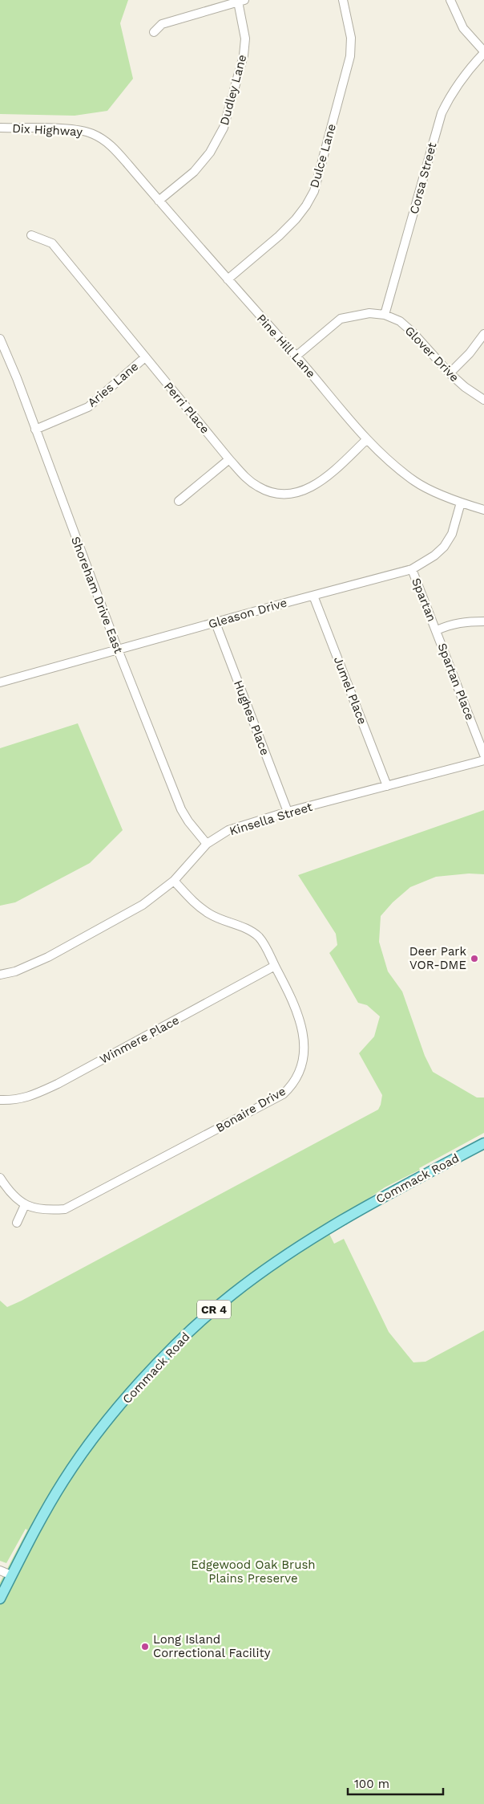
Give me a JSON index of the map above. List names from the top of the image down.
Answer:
{
  "streets": {
    "main road": ["Commack Road", "CR 4"],
    "street": [
      "Dudley Lane",
      "Dix Highway",
      "Dulce Lane",
      "Corsa Street",
      "Pine Hill Lane",
      "Glover Drive",
      "Aries Lane",
      "Perri Place",
      "Shoreham Drive East",
      "Spartan",
      "Gleason Drive",
      "Spartan Place",
      "Jumel Place",
      "Hughes Place",
      "Kinsella Street",
      "Winmere Place",
      "Bonaire Drive"
    ]
  },
  "crossings": [
    ["Dudley Lane", "Pine Hill Lane"],
    ["Dix Highway", "Pine Hill Lane"],
    ["Dulce Lane", "Pine Hill Lane"],
    ["Corsa Street", "Glover Drive"],
    ["Pine Hill Lane", "Glover Drive"],
    ["Pine Hill Lane", "Perri Place"],
    ["Pine Hill Lane", "Gleason Drive"],
    ["Aries Lane", "Perri Place"],
    ["Aries Lane", "Shoreham Drive East"],
    ["Shoreham Drive East", "Gleason Drive"],
    ["Shoreham Drive East", "Kinsella Street"],
    ["Spartan", "Gleason Drive"],
    ["Spartan", "Spartan Place"],
    ["Gleason Drive", "Jumel Place"],
    ["Gleason Drive", "Hughes Place"],
    ["Jumel Place", "Kinsella Street"],
    ["Hughes Place", "Kinsella Street"],
    ["Kinsella Street", "Bonaire Drive"],
    ["Winmere Place", "Bonaire Drive"]
  ],
  "parks": ["Edgewood Oak Brush Plains Preserve"],
  "places": ["Deer Park VOR-DME", "Long Island Correctional Facility"],
  "scale_bar": "100 m"
}
